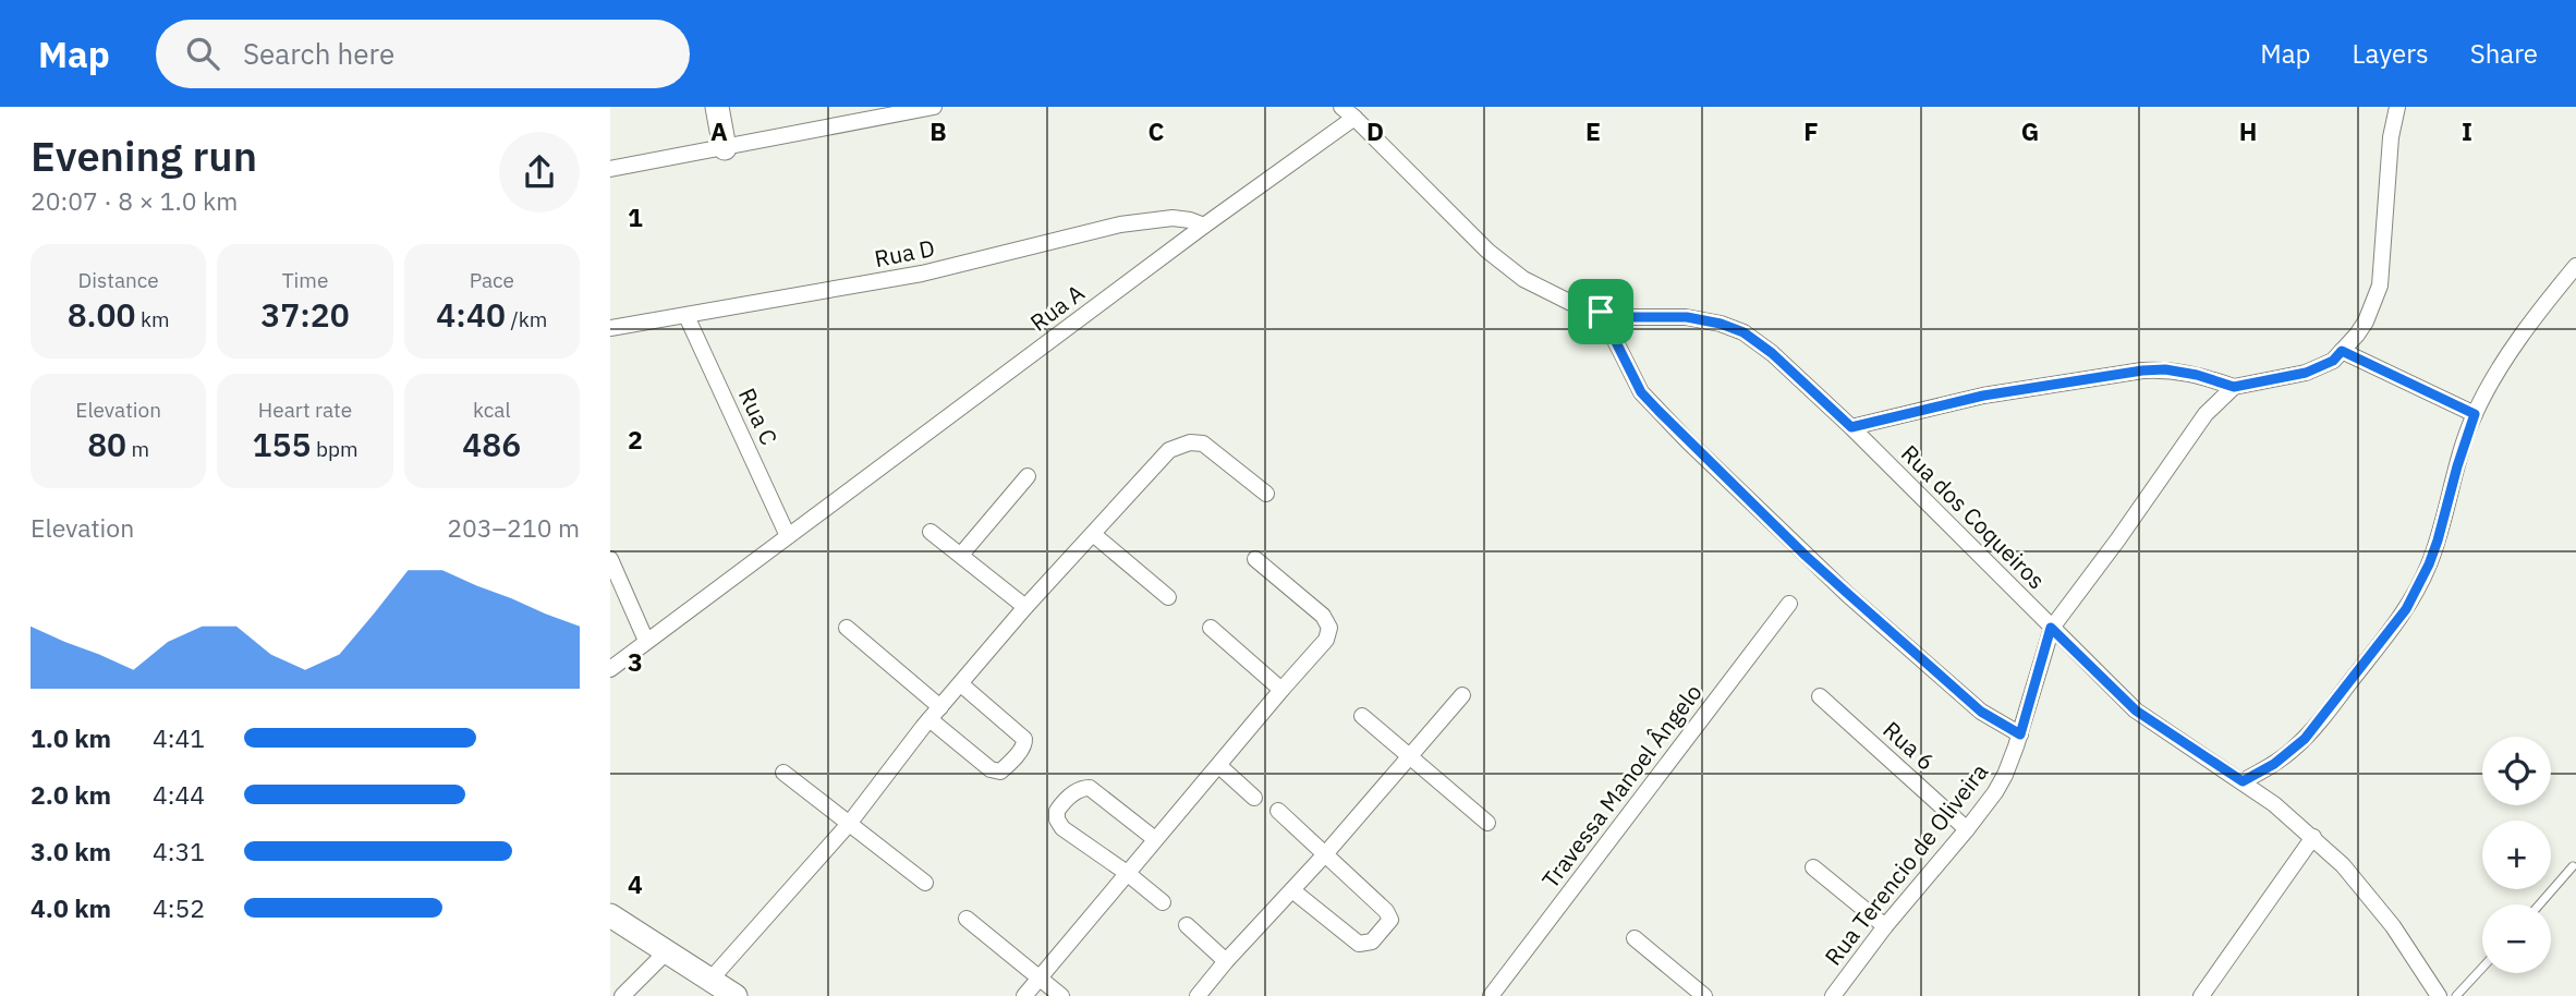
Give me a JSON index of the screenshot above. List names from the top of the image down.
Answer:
{
  "streets": {
    "street": [
      "Rua D",
      "Rua A",
      "Rua C",
      "Rua dos Coqueiros",
      "Rua 6",
      "Travessa Manoel Ângelo",
      "Rua Terencio de Oliveira"
    ]
  },
  "crossings": [
    ["Rua D", "Rua A"],
    ["Rua D", "Rua C"],
    ["Rua A", "Rua C"],
    ["Rua A", "Rua dos Coqueiros"],
    ["Rua dos Coqueiros", "Rua Terencio de Oliveira"],
    ["Rua 6", "Rua Terencio de Oliveira"]
  ],
  "page": {
    "header": "Map",
    "search": "Search here",
    "nav": ["Map", "Layers", "Share"],
    "heading": ["Evening run", "20:07 · 8 × 1.0 km"],
    "stats": [
      ["Distance", "8.00 km"],
      ["Time", "37:20"],
      ["Pace", "4:40 /km"],
      ["Elevation", "80 m"],
      ["Heart rate", "155 bpm"],
      ["kcal", "486"]
    ],
    "chart": ["Elevation", "203–210 m"],
    "list": [
      {
        "name": "1.0 km",
        "note": "4:41"
      },
      {
        "name": "2.0 km",
        "note": "4:44"
      },
      {
        "name": "3.0 km",
        "note": "4:31"
      },
      {
        "name": "4.0 km",
        "note": "4:52"
      }
    ],
    "map_buttons": ["+", "−"]
  },
  "grid": {
    "columns": [
      "A",
      "B",
      "C",
      "D",
      "E",
      "F",
      "G",
      "H",
      "I"
    ],
    "rows": [
      "1",
      "2",
      "3",
      "4"
    ]
  }
}
